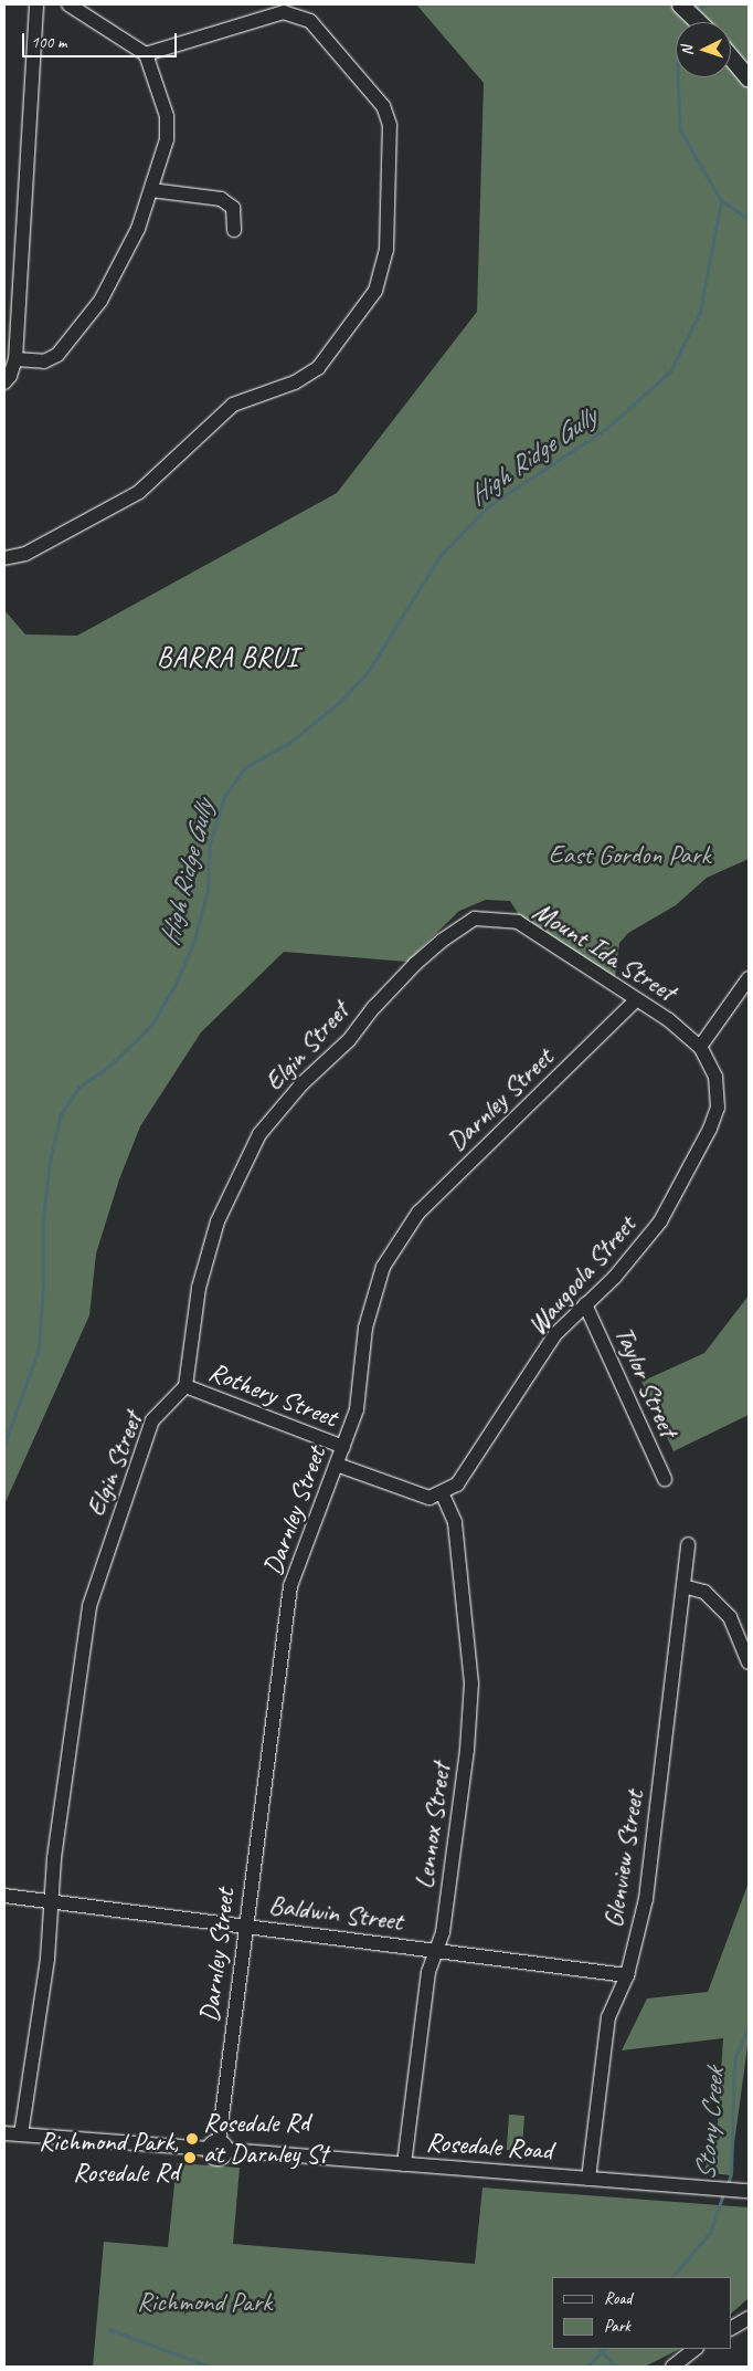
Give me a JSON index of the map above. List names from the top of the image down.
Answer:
{
  "streets": {
    "street": [
      "Mount Ida Street",
      "Elgin Street",
      "Darnley Street",
      "Waugoola Street",
      "Taylor Street",
      "Rothery Street",
      "Lennox Street",
      "Glenview Street",
      "Baldwin Street",
      "Rosedale Road"
    ]
  },
  "crossings": [
    ["Mount Ida Street", "Elgin Street"],
    ["Mount Ida Street", "Darnley Street"],
    ["Mount Ida Street", "Waugoola Street"],
    ["Elgin Street", "Rothery Street"],
    ["Elgin Street", "Baldwin Street"],
    ["Elgin Street", "Rosedale Road"],
    ["Darnley Street", "Rothery Street"],
    ["Darnley Street", "Baldwin Street"],
    ["Darnley Street", "Rosedale Road"],
    ["Waugoola Street", "Taylor Street"],
    ["Waugoola Street", "Lennox Street"],
    ["Lennox Street", "Baldwin Street"],
    ["Lennox Street", "Rosedale Road"],
    ["Glenview Street", "Baldwin Street"],
    ["Glenview Street", "Rosedale Road"]
  ],
  "districts": ["BARRA BRUI"],
  "water": ["High Ridge Gully", "Stony Creek"],
  "parks": ["East Gordon Park", "Richmond Park"],
  "places": ["Rosedale Rd at Darnley St", "Richmond Park, Rosedale Rd"],
  "legend": ["Road", "Park"],
  "scale_bar": "100 m",
  "north": "left"
}
